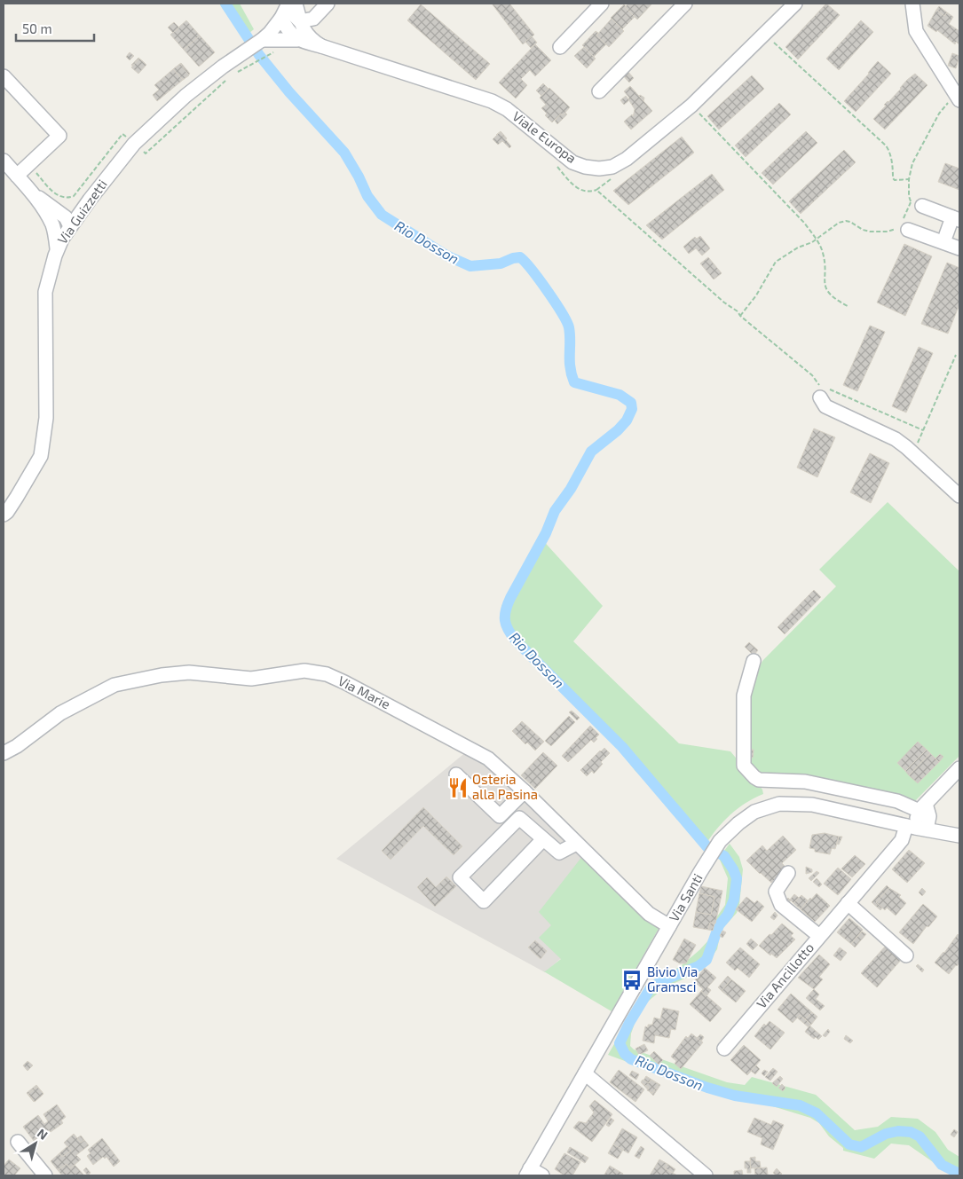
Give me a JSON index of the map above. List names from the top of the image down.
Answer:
{
  "streets": {
    "street": [
      "Viale Europa",
      "Via Guizzetti",
      "Via Marie",
      "Via Santi",
      "Via Ancillotto"
    ]
  },
  "crossings": [
    ["Viale Europa", "Via Guizzetti"],
    ["Via Marie", "Via Santi"],
    ["Via Santi", "Via Ancillotto"]
  ],
  "water": ["Rio Dosson"],
  "places": {
    "restaurant": ["Osteria alla Pasina"],
    "bus stop": ["Bivio Via Gramsci"]
  },
  "scale_bar": "50 m",
  "north": "top right"
}
